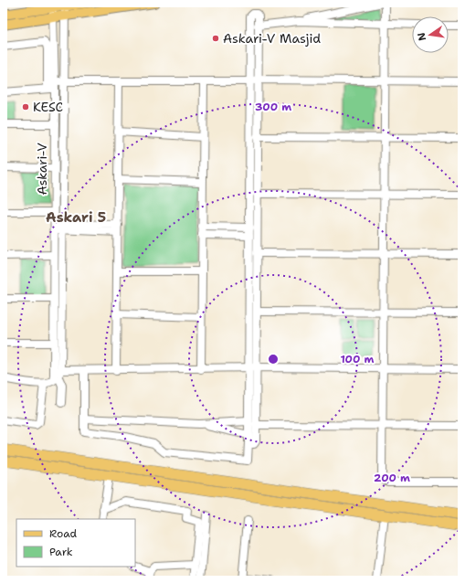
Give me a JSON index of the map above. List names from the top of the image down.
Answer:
{
  "streets": {
    "street": ["Askari-V"]
  },
  "districts": ["Askari 5"],
  "places": ["Askari-V Masjid", "KESC"],
  "legend": ["Road", "Park"],
  "north": "left",
  "rings": ["300 m", "100 m", "200 m"]
}
